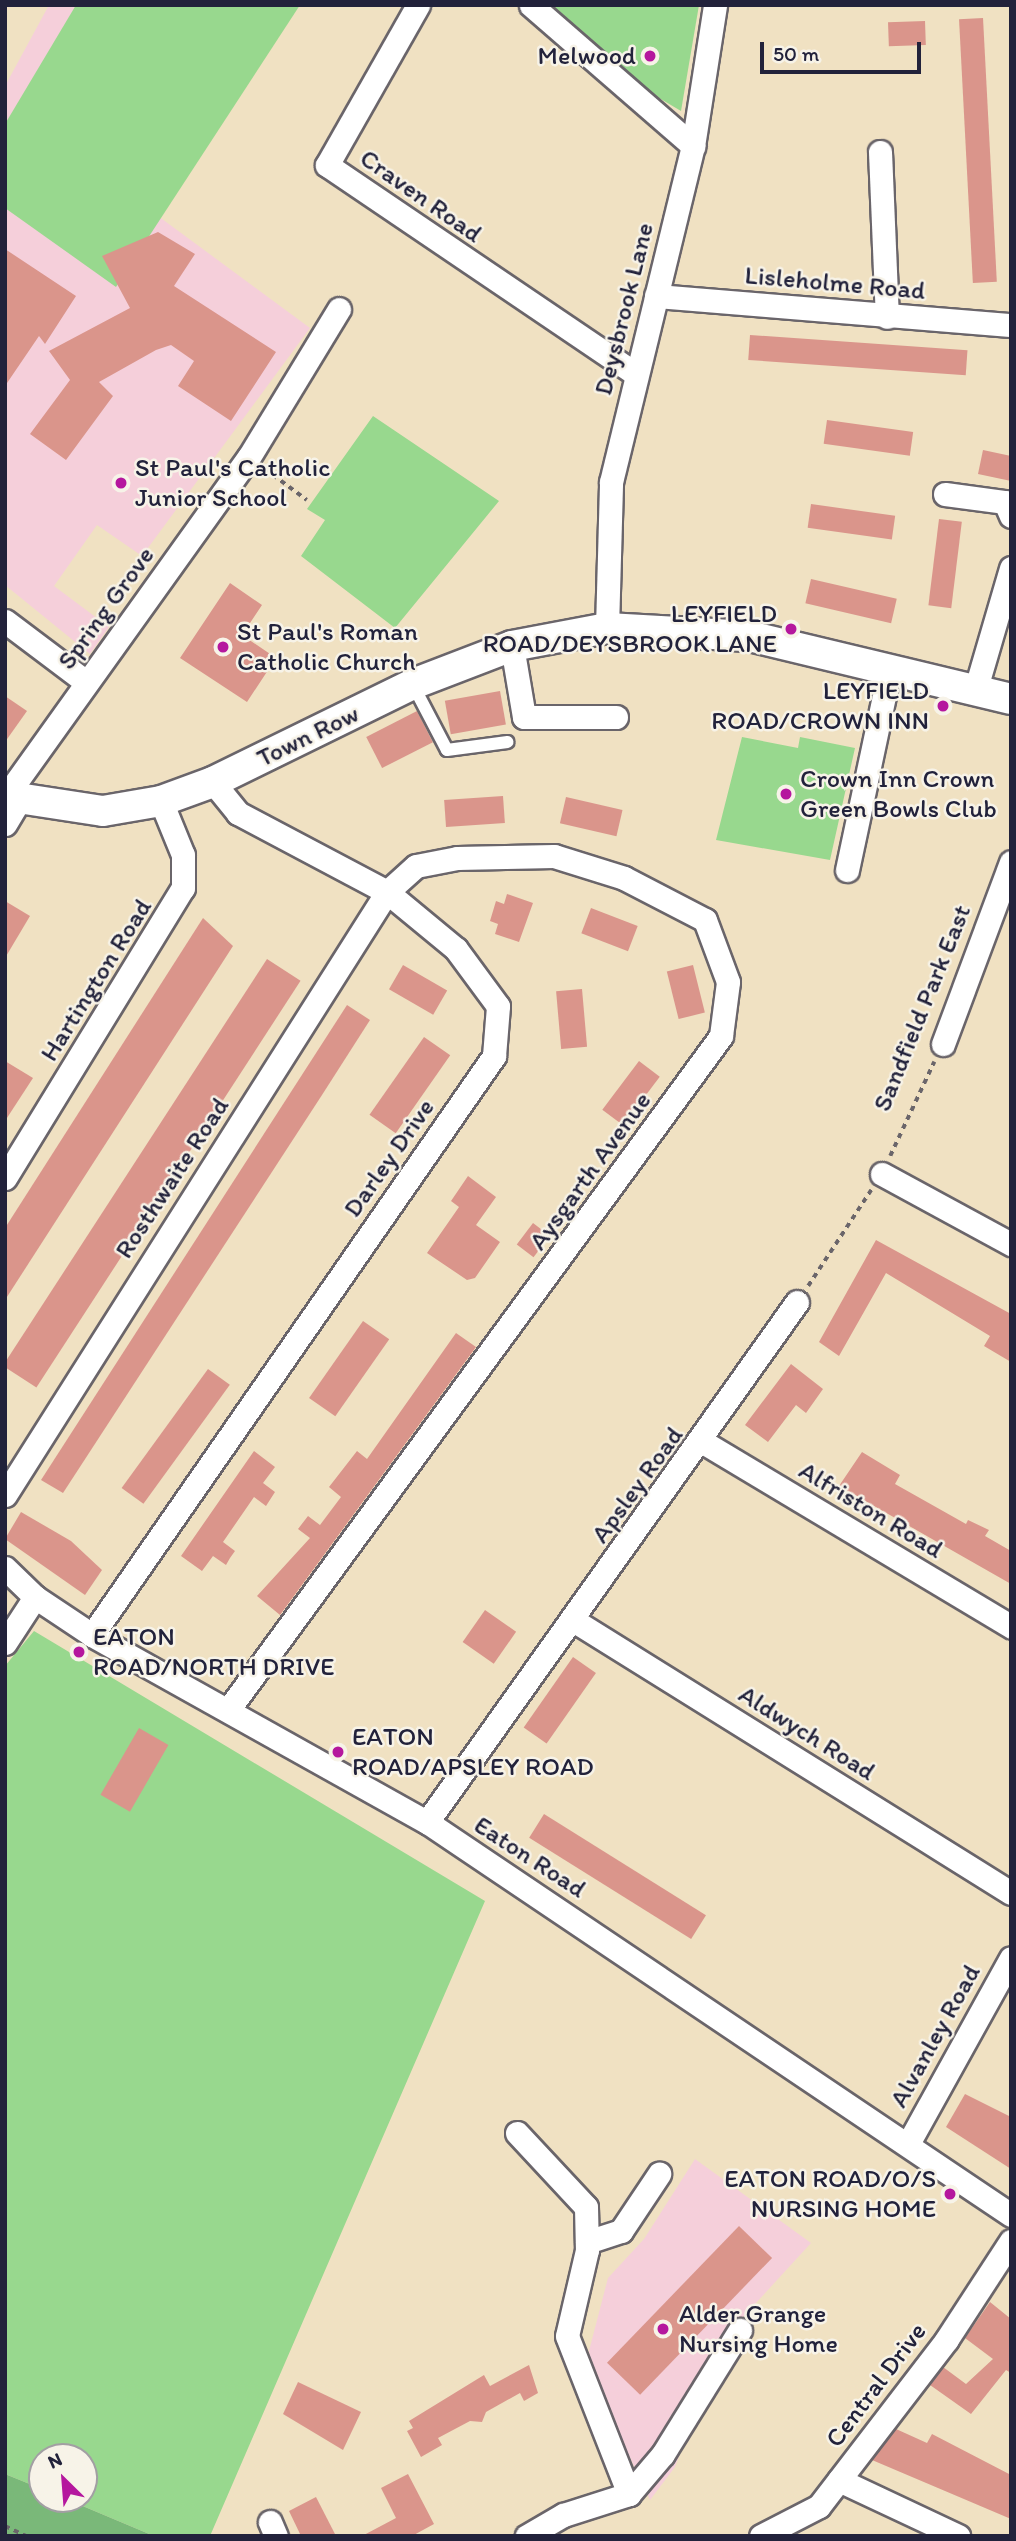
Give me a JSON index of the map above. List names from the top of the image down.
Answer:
{
  "streets": {
    "street": [
      "Craven Road",
      "Lisleholme Road",
      "Deysbrook Lane",
      "Spring Grove",
      "Town Row",
      "Hartington Road",
      "Sandfield Park East",
      "Darley Drive",
      "Aysgarth Avenue",
      "Rosthwaite Road",
      "Apsley Road",
      "Alfriston Road",
      "Aldwych Road",
      "Eaton Road",
      "Alvanley Road",
      "Central Drive"
    ]
  },
  "crossings": [
    ["Craven Road", "Deysbrook Lane"],
    ["Lisleholme Road", "Deysbrook Lane"],
    ["Deysbrook Lane", "Town Row"],
    ["Spring Grove", "Town Row"],
    ["Town Row", "Hartington Road"],
    ["Town Row", "Darley Drive"],
    ["Darley Drive", "Aysgarth Avenue"],
    ["Darley Drive", "Rosthwaite Road"],
    ["Darley Drive", "Eaton Road"],
    ["Aysgarth Avenue", "Rosthwaite Road"],
    ["Aysgarth Avenue", "Eaton Road"],
    ["Apsley Road", "Alfriston Road"],
    ["Apsley Road", "Aldwych Road"],
    ["Apsley Road", "Eaton Road"],
    ["Eaton Road", "Alvanley Road"]
  ],
  "places": [
    "Melwood",
    "St Paul's Catholic Junior School",
    "LEYFIELD ROAD/DEYSBROOK LANE",
    "St Paul's Roman Catholic Church",
    "LEYFIELD ROAD/CROWN INN",
    "Crown Inn Crown Green Bowls Club",
    "EATON ROAD/NORTH DRIVE",
    "EATON ROAD/APSLEY ROAD",
    "EATON ROAD/O/S NURSING HOME",
    "Alder Grange Nursing Home"
  ],
  "scale_bar": "50 m",
  "north": "top left"
}
